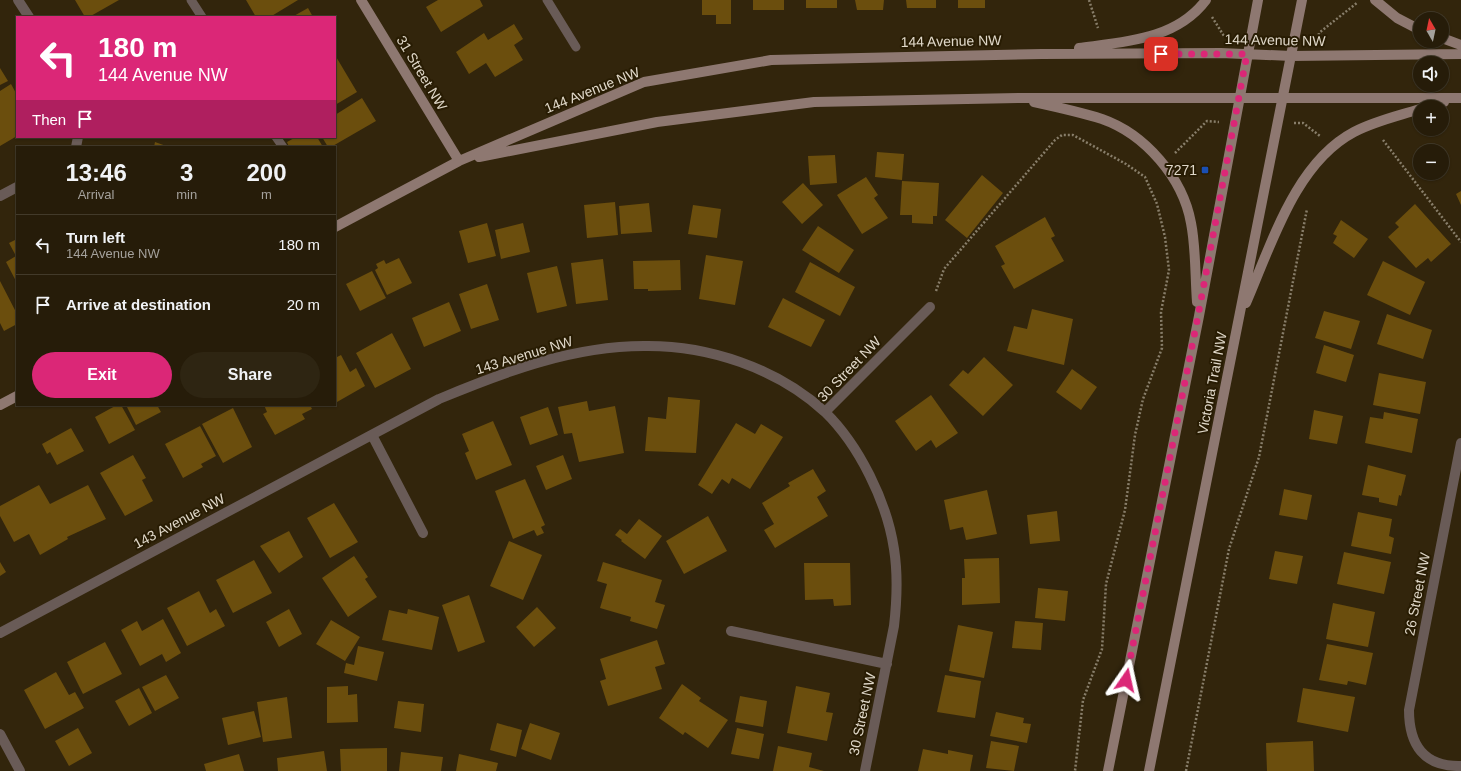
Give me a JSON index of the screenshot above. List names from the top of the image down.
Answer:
{
  "streets": {
    "main road": ["144 Avenue NW", "31 Street NW", "Victoria Trail NW"],
    "street": ["143 Avenue NW", "30 Street NW", "26 Street NW"]
  },
  "crossings": [
    ["144 Avenue NW", "31 Street NW"],
    ["144 Avenue NW", "Victoria Trail NW"],
    ["143 Avenue NW", "30 Street NW"]
  ],
  "places": {
    "transit": ["7271"]
  },
  "north": "top",
  "page": {
    "map_buttons": ["+", "−"],
    "turn": ["180 m", "144 Avenue NW"],
    "then": "Then",
    "eta": [
      "13:46",
      "Arrival",
      "3",
      "min",
      "200",
      "m"
    ],
    "list": [
      {
        "name": "Turn left",
        "note": "144 Avenue NW",
        "value": "180 m"
      },
      {
        "name": "Arrive at destination",
        "value": "20 m"
      }
    ],
    "buttons": ["Exit", "Share"]
  }
}
